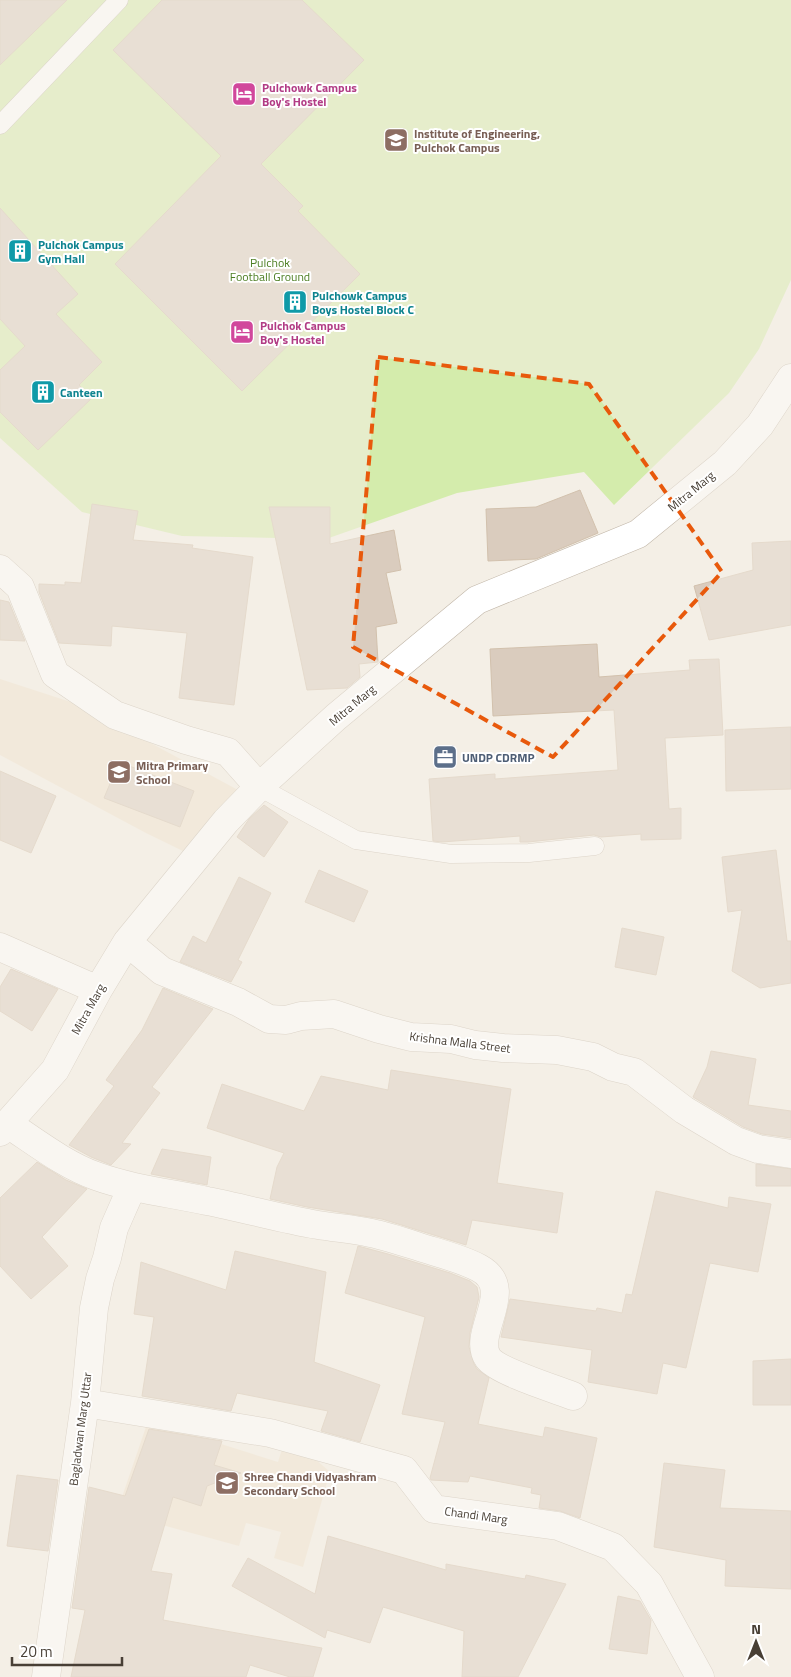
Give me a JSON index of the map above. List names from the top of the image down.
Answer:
{
  "streets": {
    "street": [
      "Mitra Marg",
      "Krishna Malla Street",
      "Bagladwan Marg Uttar",
      "Chandi Marg"
    ]
  },
  "crossings": [
    ["Mitra Marg", "Krishna Malla Street"],
    ["Bagladwan Marg Uttar", "Chandi Marg"]
  ],
  "parks": ["Pulchok Football Ground"],
  "places": {
    "hotel": ["Pulchowk Campus Boy's Hostel", "Pulchok Campus Boy's Hostel"],
    "school or university": ["Institute of Engineering, Pulchok Campus", "Mitra Primary School", "Shree Chandi Vidyashram Secondary School"],
    "building": ["Pulchok Campus Gym Hall", "Pulchowk Campus Boys Hostel Block C", "Canteen"],
    "office": ["UNDP CDRMP"]
  },
  "scale_bar": "20 m",
  "north": "top"
}
